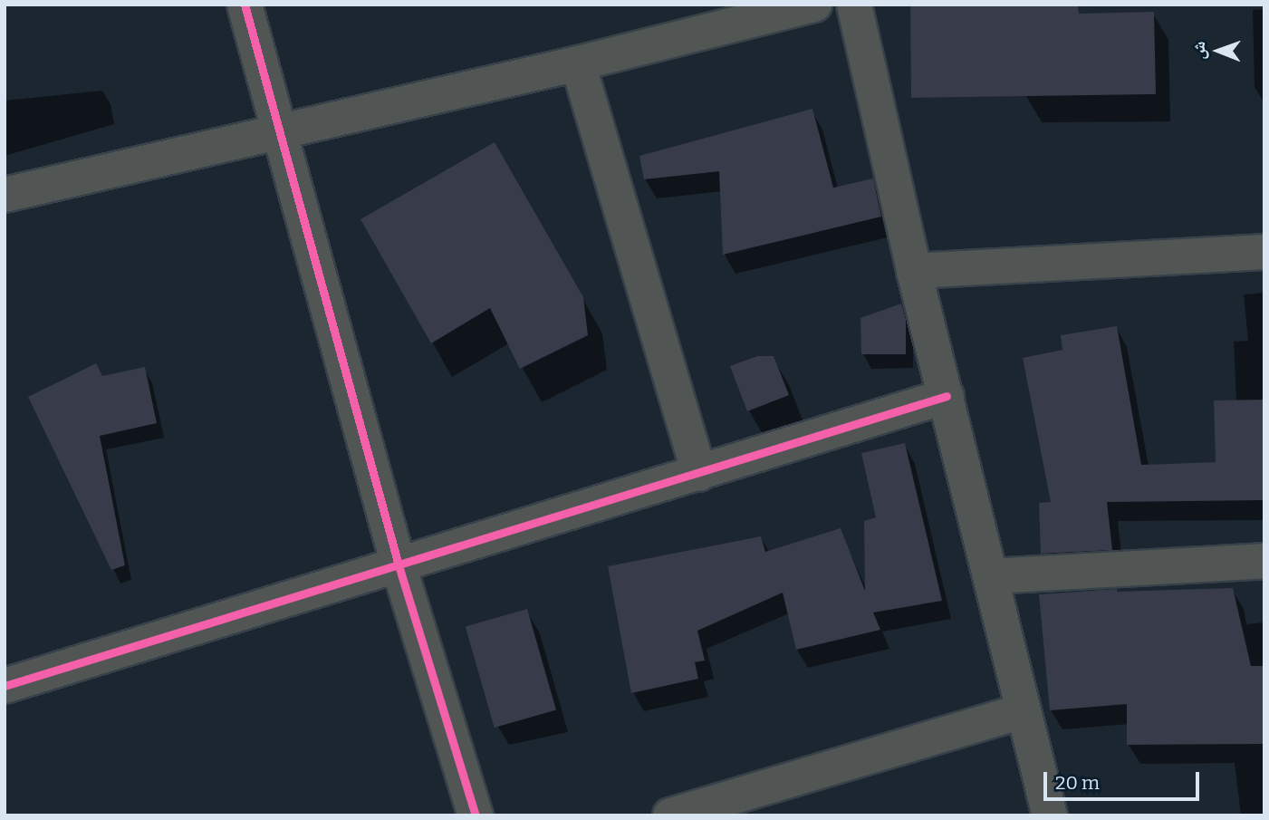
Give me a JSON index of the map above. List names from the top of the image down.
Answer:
{
  "scale_bar": "20 m",
  "north": "left"
}
